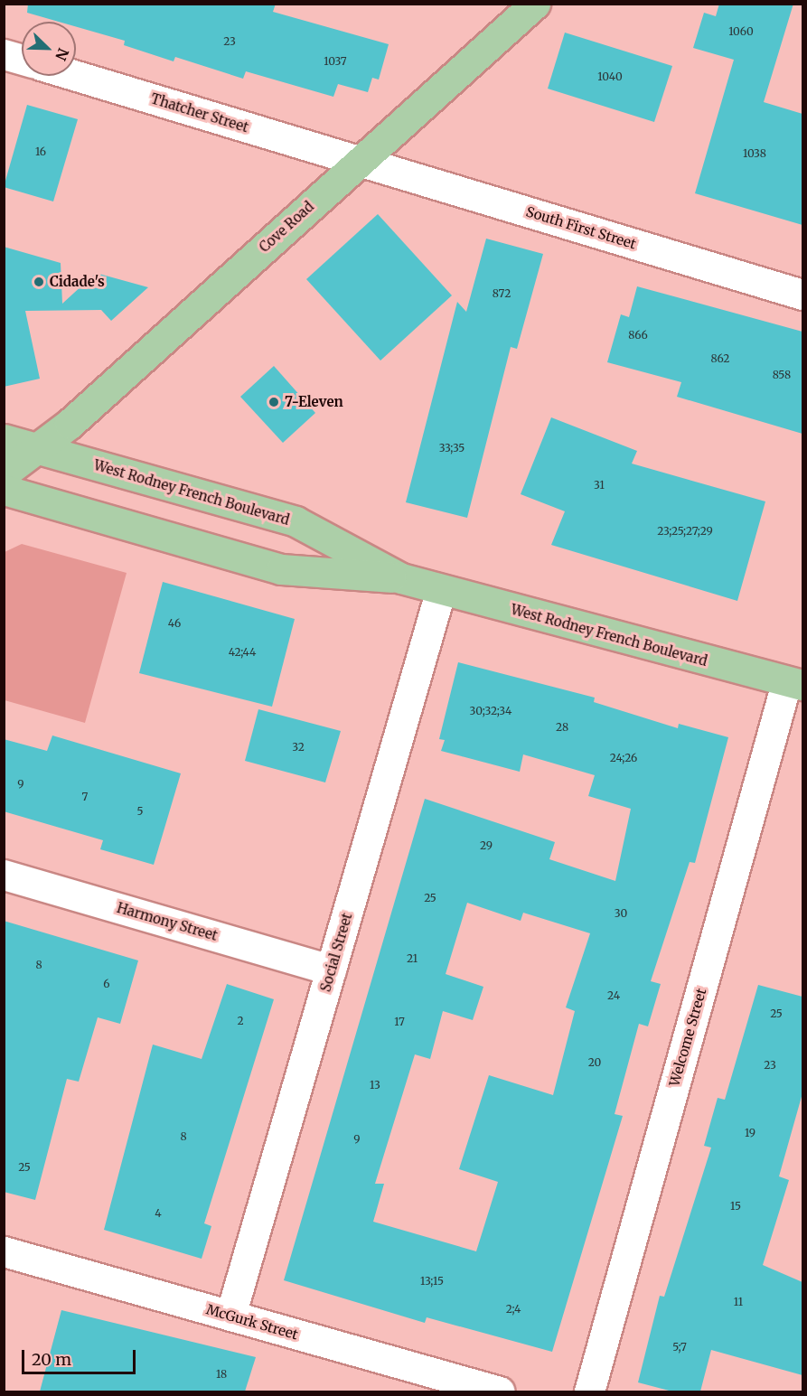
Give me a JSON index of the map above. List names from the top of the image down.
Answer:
{
  "streets": {
    "main road": ["Cove Road", "West Rodney French Boulevard"],
    "street": [
      "Thatcher Street",
      "South First Street",
      "Harmony Street",
      "Social Street",
      "Welcome Street",
      "McGurk Street"
    ]
  },
  "crossings": [
    ["Thatcher Street", "Cove Road"],
    ["Thatcher Street", "South First Street"],
    ["Cove Road", "South First Street"],
    ["Cove Road", "West Rodney French Boulevard"],
    ["West Rodney French Boulevard", "Social Street"],
    ["West Rodney French Boulevard", "Welcome Street"],
    ["Harmony Street", "Social Street"],
    ["Social Street", "McGurk Street"]
  ],
  "places": ["Cidade's", "7-Eleven"],
  "house_numbers": [
    "1060",
    "23",
    "1037",
    "1040",
    "16",
    "1038",
    "872",
    "866",
    "862",
    "858",
    "33;35",
    "31",
    "23;25;27;29",
    "46",
    "42;44",
    "30;32;34",
    "28",
    "32",
    "24;26",
    "9",
    "7",
    "5",
    "29",
    "25",
    "30",
    "21",
    "8",
    "6",
    "24",
    "25",
    "2",
    "17",
    "20",
    "23",
    "13",
    "19",
    "8",
    "9",
    "25",
    "15",
    "4",
    "13;15",
    "11",
    "2;4",
    "5;7",
    "18"
  ],
  "scale_bar": "20 m",
  "north": "bottom right"
}
